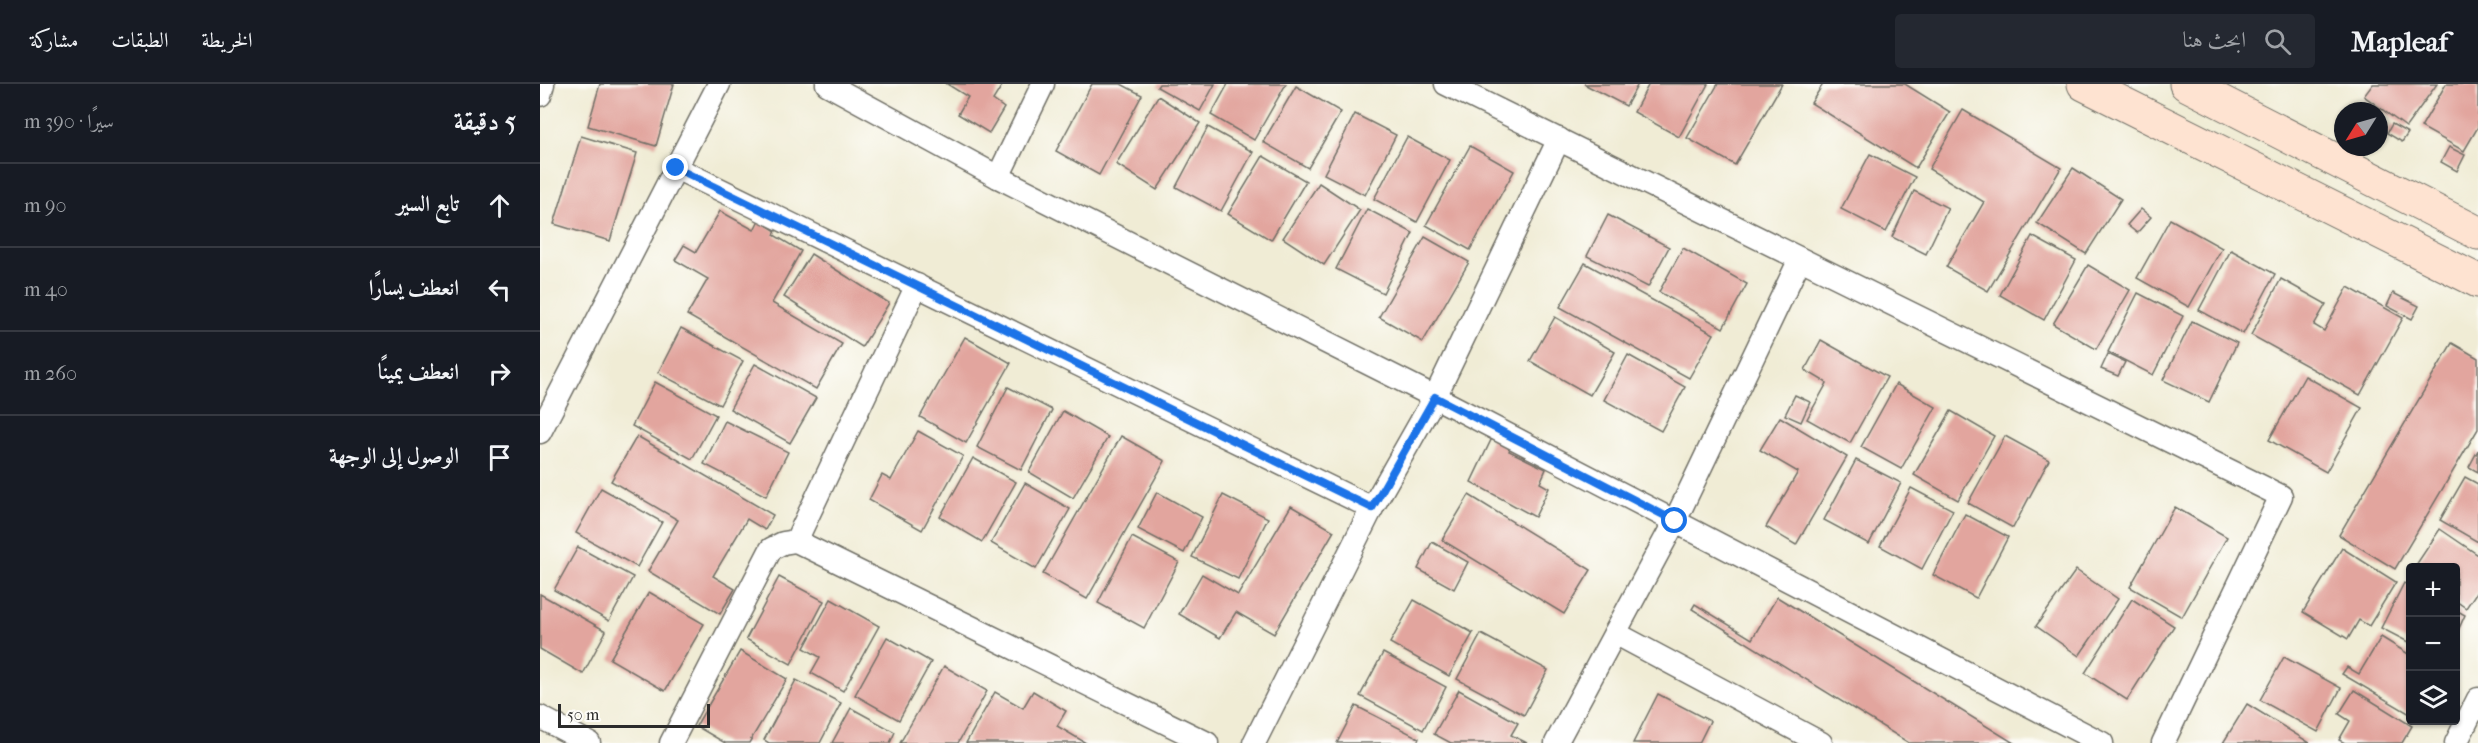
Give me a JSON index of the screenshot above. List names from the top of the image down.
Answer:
{
  "scale_bar": "50 m",
  "north": "bottom left",
  "page": {
    "header": "Mapleaf",
    "search": "ابحث هنا",
    "nav": ["الخريطة", "الطبقات", "مشاركة"],
    "heading": ["5 دقيقة", "سيرًا · 390 m"],
    "list": [
      ["تابع السير", "90 m"],
      ["انعطف يسارًا", "40 m"],
      ["انعطف يمينًا", "260 m"],
      "الوصول إلى الوجهة"
    ],
    "map_buttons": ["+", "−"],
    "scale": "50 m"
  }
}
